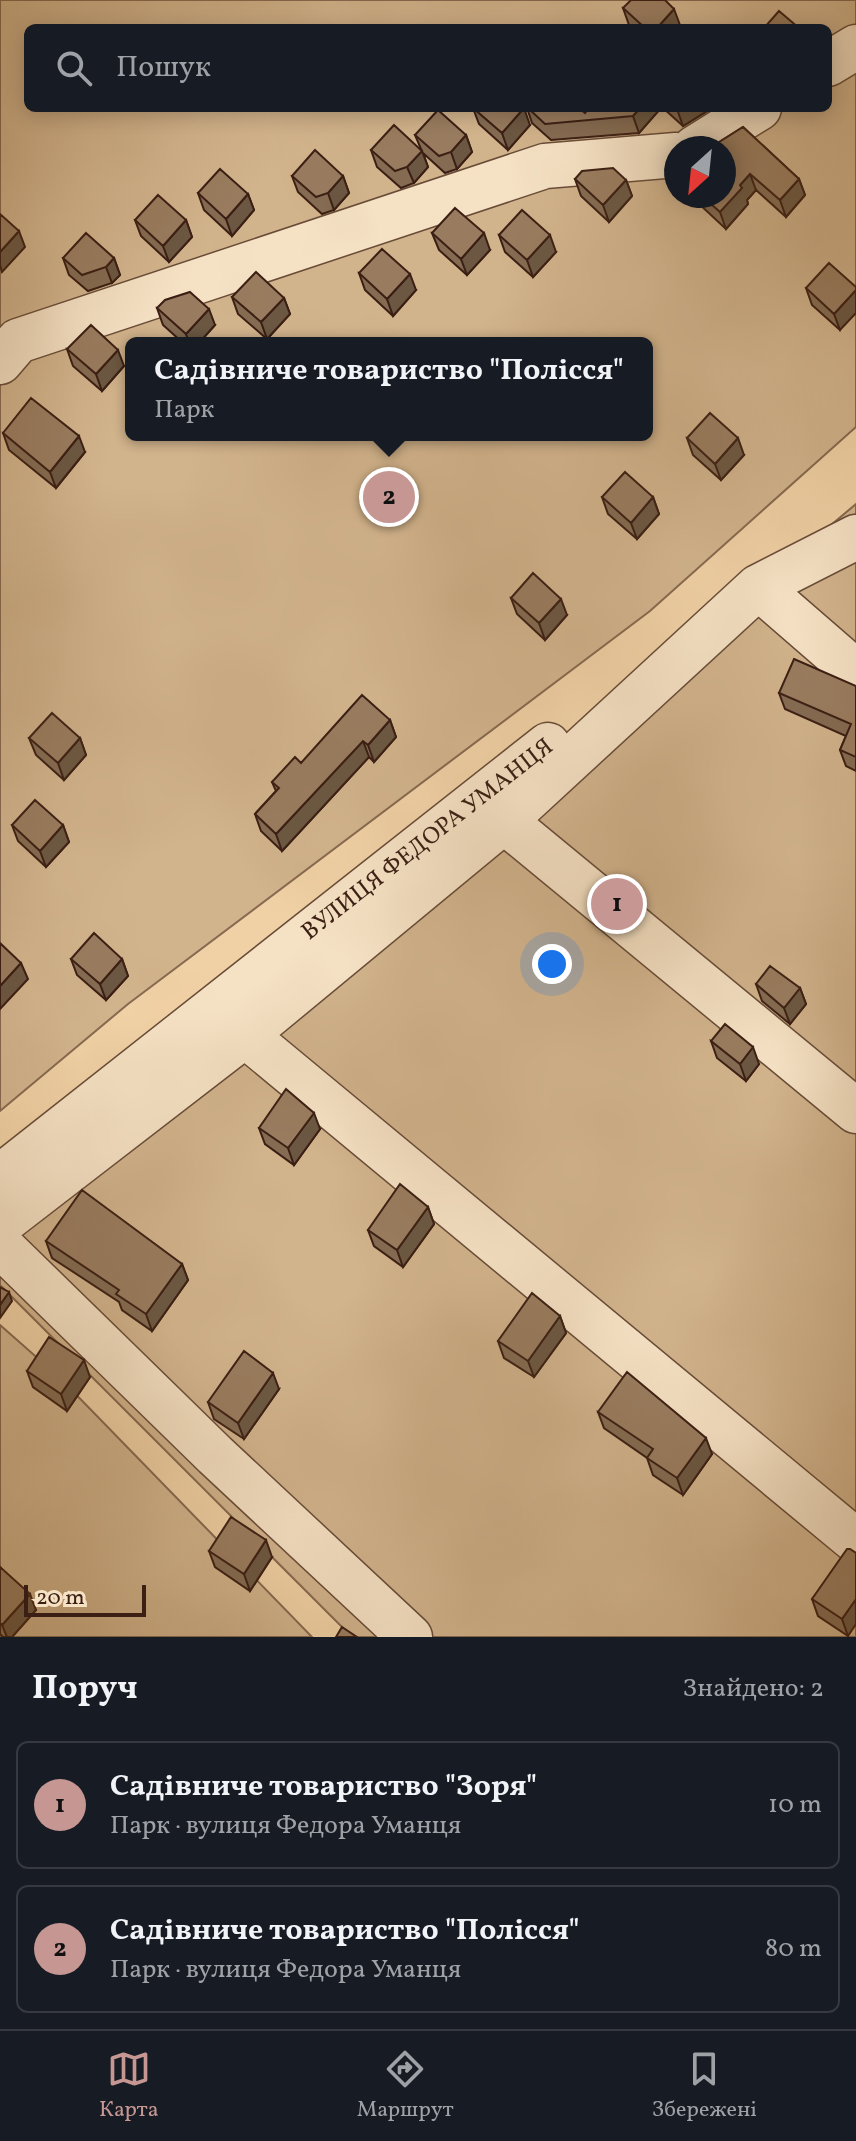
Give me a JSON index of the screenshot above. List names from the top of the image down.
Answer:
{
  "streets": {
    "street": ["ВУЛИЦЯ ФЕДОРА УМАНЦЯ"]
  },
  "scale_bar": "20 m",
  "north": "bottom left",
  "page": {
    "search": "Пошук",
    "popup": ["Садівниче товариство \"Полісся\"", "Парк"],
    "pins": ["2", "1"],
    "scale": "20 m",
    "heading": ["Поруч", "Знайдено: 2"],
    "list": [
      {
        "mark": "1",
        "name": "Садівниче товариство \"Зоря\"",
        "note": "Парк · вулиця Федора Уманця",
        "value": "10 m"
      },
      {
        "mark": "2",
        "name": "Садівниче товариство \"Полісся\"",
        "note": "Парк · вулиця Федора Уманця",
        "value": "80 m"
      }
    ],
    "nav": ["Карта", "Маршрут", "Збережені"]
  }
}
